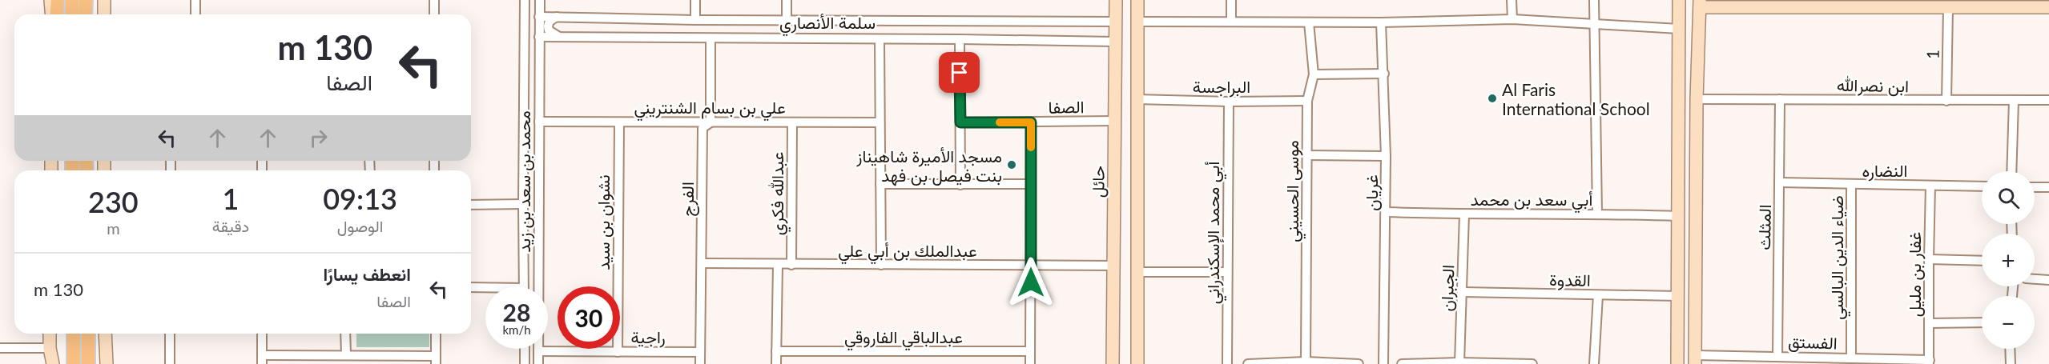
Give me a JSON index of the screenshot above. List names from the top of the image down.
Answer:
{
  "streets": {
    "street": [
      "سلمة الأنصاري",
      "1",
      "ابن نصرالله",
      "البراجسة",
      "علي بن بسام الشنتريني",
      "الصفا",
      "النضاره",
      "محمد بن سعد بن زيد",
      "حائل",
      "موسى الحسيني",
      "غريان",
      "عبدالله فكري",
      "أبي سعد بن محمد",
      "الفرج",
      "نشوان بن سيد",
      "المثلث",
      "أبي محمد الإسكندراني",
      "عبدالملك بن أبي علي",
      "ضياء الدين البالسي",
      "غفار بن مليل",
      "القدوة",
      "الجبران",
      "راجية",
      "عبدالباقي الفاروقي",
      "الفستق"
    ]
  },
  "crossings": [
    ["سلمة الأنصاري", "محمد بن سعد بن زيد"],
    ["سلمة الأنصاري", "حائل"],
    ["سلمة الأنصاري", "الفرج"],
    ["1", "ابن نصرالله"],
    ["ابن نصرالله", "المثلث"],
    ["البراجسة", "موسى الحسيني"],
    ["البراجسة", "أبي محمد الإسكندراني"],
    ["علي بن بسام الشنتريني", "محمد بن سعد بن زيد"],
    ["علي بن بسام الشنتريني", "عبدالله فكري"],
    ["علي بن بسام الشنتريني", "الفرج"],
    ["علي بن بسام الشنتريني", "نشوان بن سيد"],
    ["الصفا", "حائل"],
    ["النضاره", "المثلث"],
    ["النضاره", "ضياء الدين البالسي"],
    ["النضاره", "غفار بن مليل"],
    ["محمد بن سعد بن زيد", "راجية"],
    ["حائل", "عبدالملك بن أبي علي"],
    ["غريان", "أبي سعد بن محمد"],
    ["عبدالله فكري", "عبدالملك بن أبي علي"],
    ["أبي سعد بن محمد", "الجبران"],
    ["الفرج", "عبدالملك بن أبي علي"],
    ["الفرج", "راجية"],
    ["نشوان بن سيد", "راجية"],
    ["المثلث", "الفستق"],
    ["ضياء الدين البالسي", "الفستق"],
    ["غفار بن مليل", "الفستق"],
    ["القدوة", "الجبران"]
  ],
  "places": ["Al Faris International School", "مسجد الأميرة شاهيناز بنت فيصل بن فهد"],
  "page": {
    "turn": ["130 m", "الصفا"],
    "eta": [
      "09:13",
      "الوصول",
      "1",
      "دقيقة",
      "230",
      "m"
    ],
    "map_buttons": ["+", "−"],
    "list": [
      {
        "name": "انعطف يسارًا",
        "note": "الصفا",
        "value": "130 m"
      }
    ],
    "speed": "28 km/h",
    "limit": "30"
  }
}
